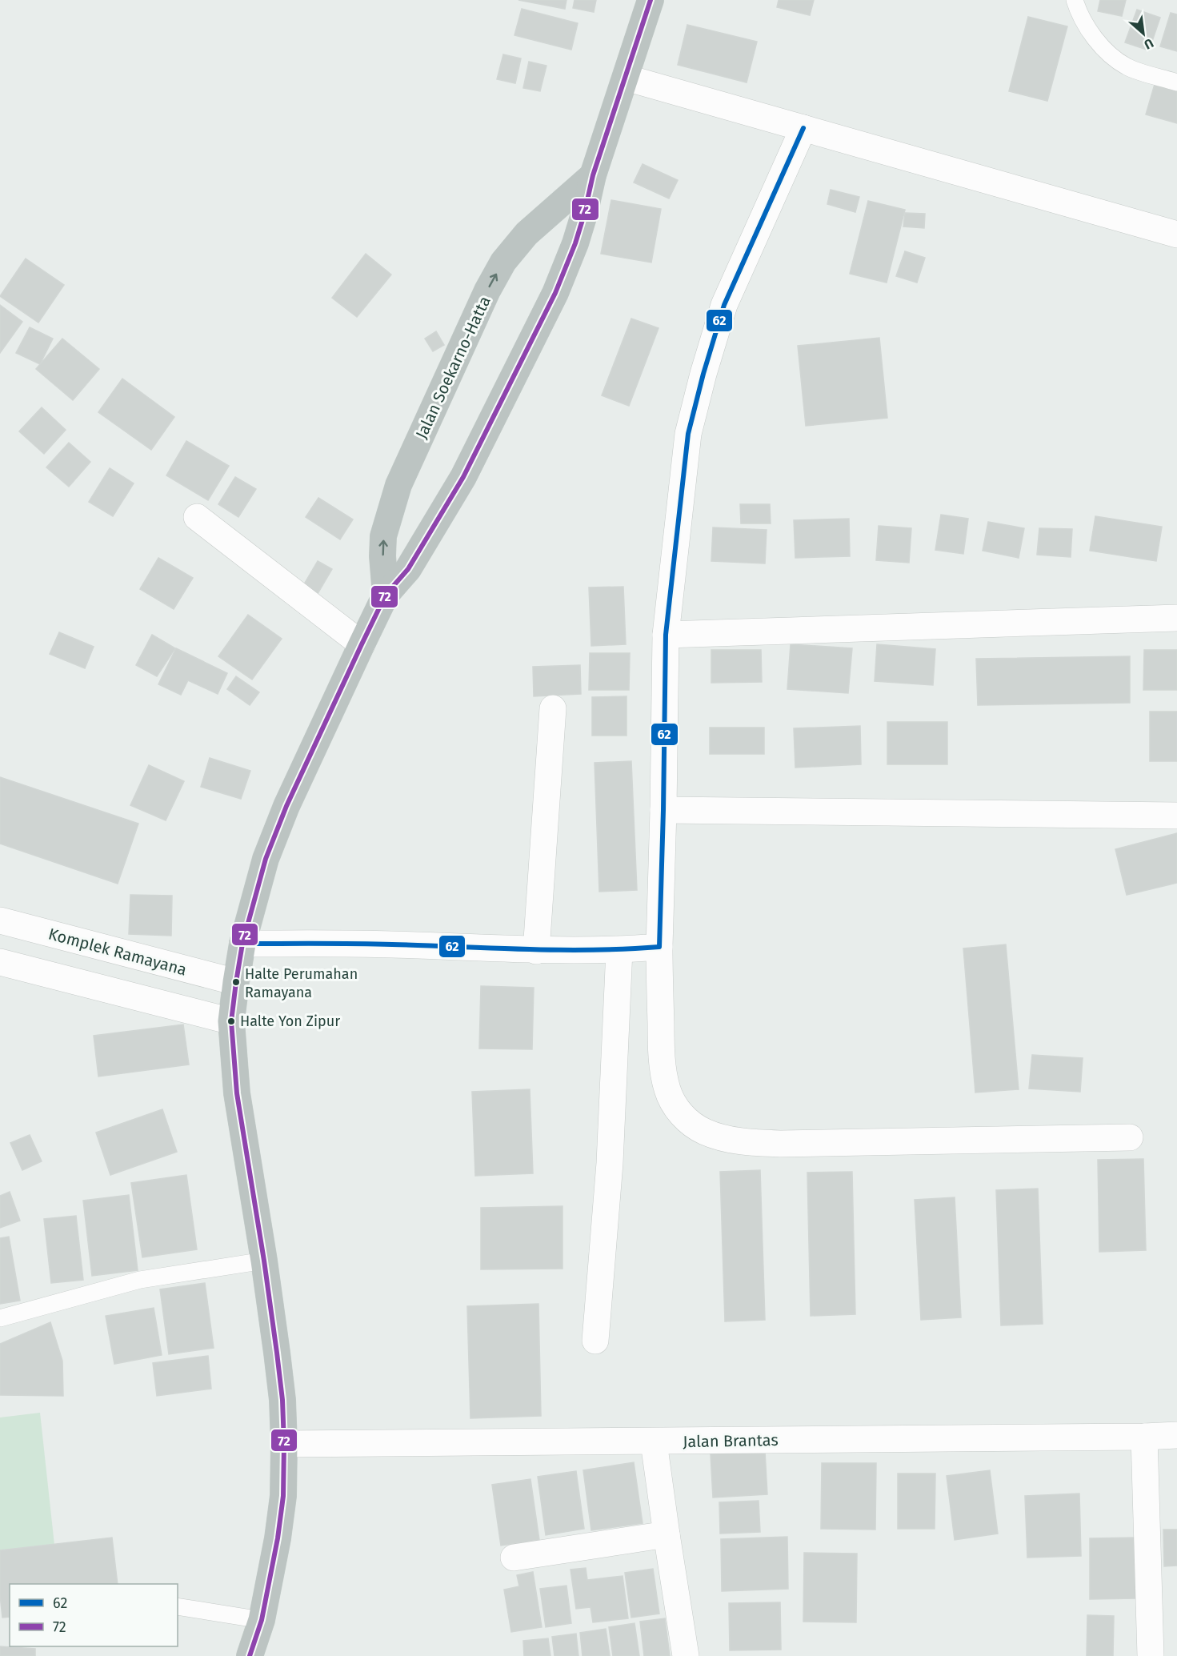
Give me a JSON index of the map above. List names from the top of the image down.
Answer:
{
  "streets": {
    "highway": ["Jalan Soekarno-Hatta"],
    "street": ["Komplek Ramayana", "Jalan Brantas"]
  },
  "places": ["Halte Perumahan Ramayana", "Halte Yon Zipur"],
  "lines": ["transit line 72", "transit line 62"],
  "legend": ["62", "72"],
  "north": "bottom right"
}
